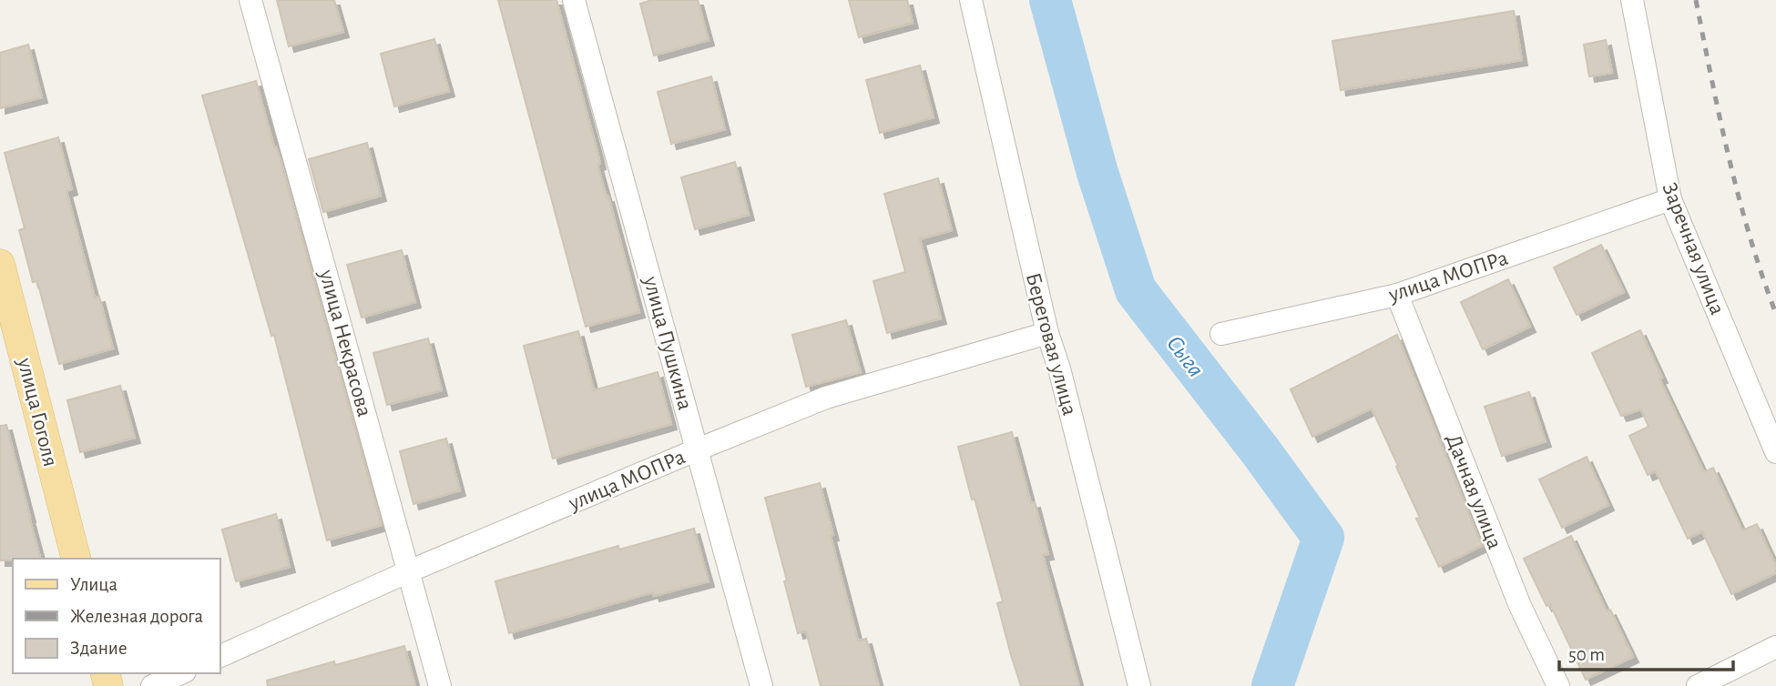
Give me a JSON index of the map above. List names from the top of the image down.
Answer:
{
  "streets": {
    "main road": ["улица Гоголя"],
    "street": [
      "Заречная улица",
      "улица МОПРа",
      "улица Некрасова",
      "улица Пушкина",
      "Береговая улица",
      "Дачная улица"
    ]
  },
  "crossings": [
    ["Заречная улица", "улица МОПРа"],
    ["улица МОПРа", "улица Некрасова"],
    ["улица МОПРа", "улица Пушкина"],
    ["улица МОПРа", "Береговая улица"],
    ["улица МОПРа", "Дачная улица"]
  ],
  "water": ["Сыга"],
  "legend": ["Улица", "Железная дорога", "Здание"],
  "scale_bar": "50 m"
}
